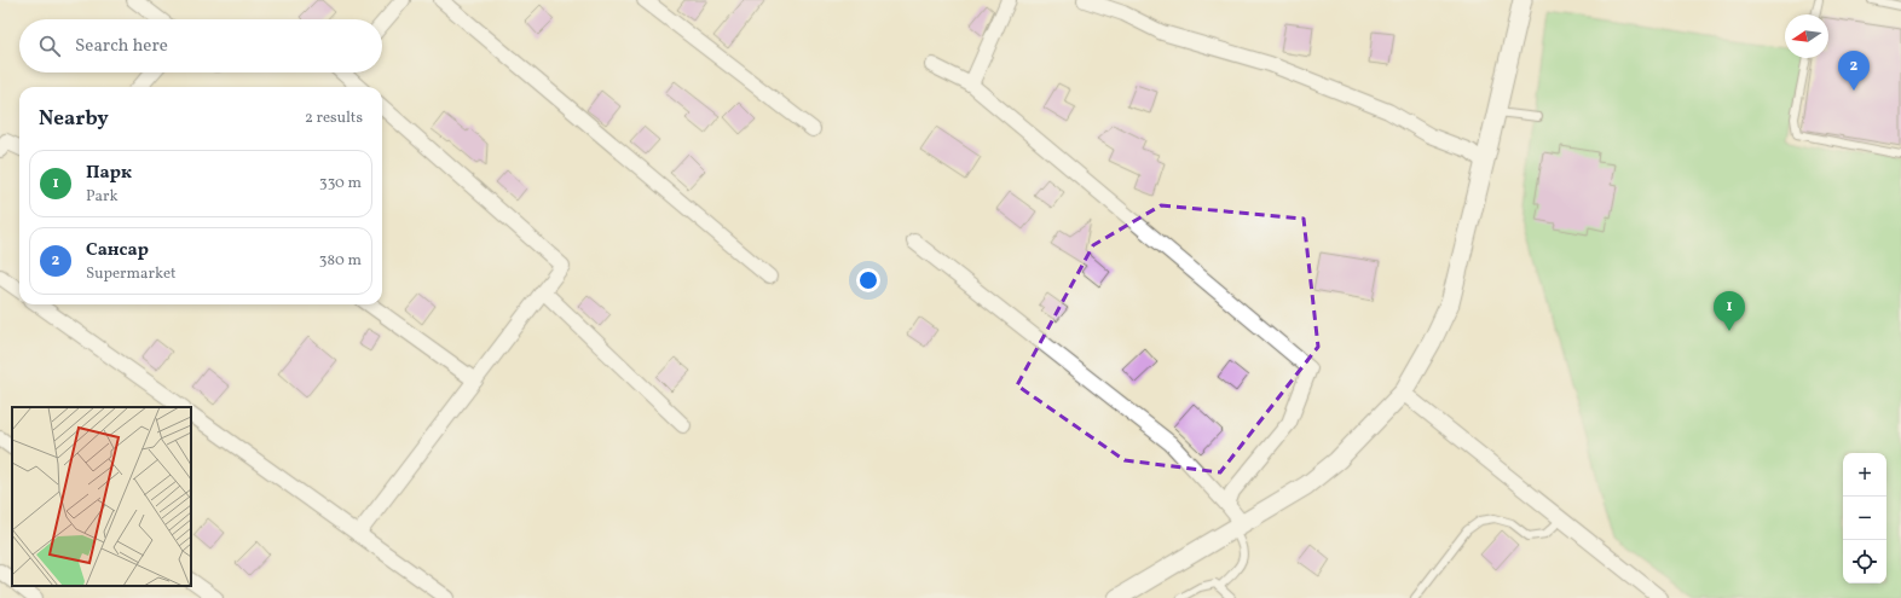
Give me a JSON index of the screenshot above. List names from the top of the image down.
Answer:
{
  "north": "left",
  "page": {
    "search": "Search here",
    "pins": ["2", "1"],
    "heading": ["Nearby", "2 results"],
    "list": [
      {
        "mark": "1",
        "name": "Парк",
        "note": "Park",
        "value": "330 m"
      },
      {
        "mark": "2",
        "name": "Сансар",
        "note": "Supermarket",
        "value": "380 m"
      }
    ],
    "map_buttons": ["+", "−"]
  }
}
